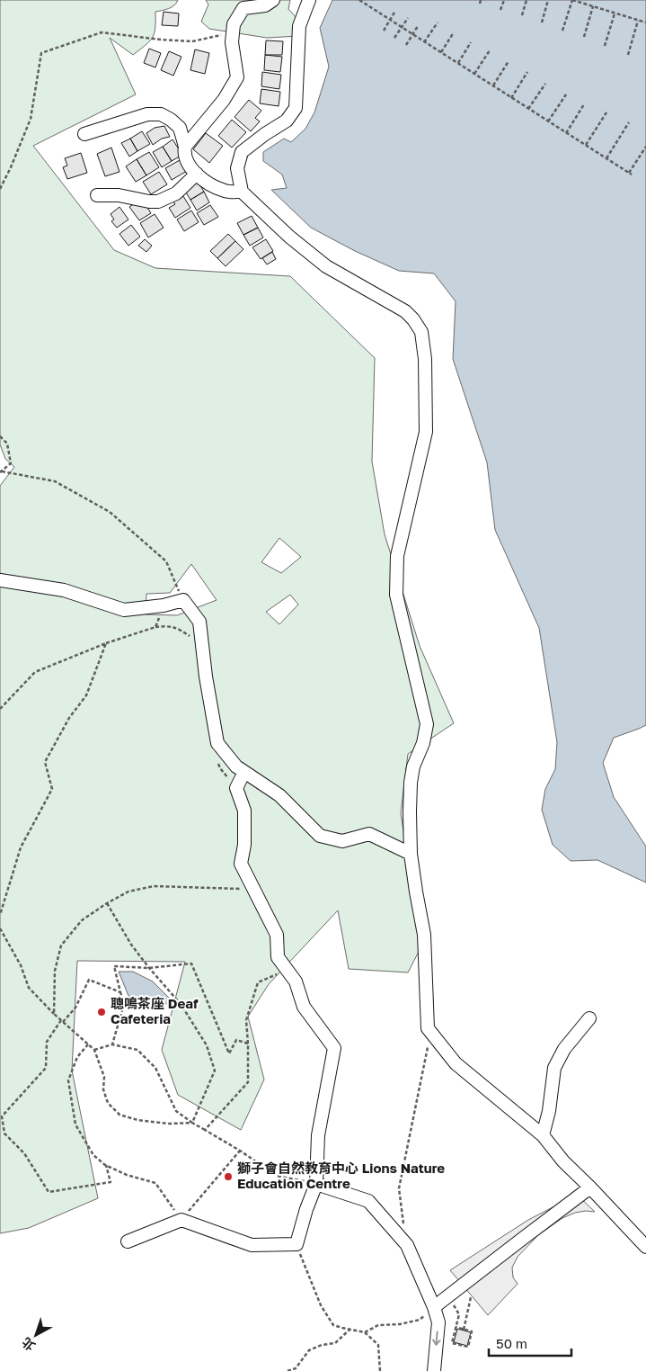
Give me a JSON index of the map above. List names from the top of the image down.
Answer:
{
  "places": ["聰鳴茶座 Deaf Cafeteria", "獅子會自然教育中心 Lions Nature Education Centre"],
  "scale_bar": "50 m",
  "north": "bottom left"
}
